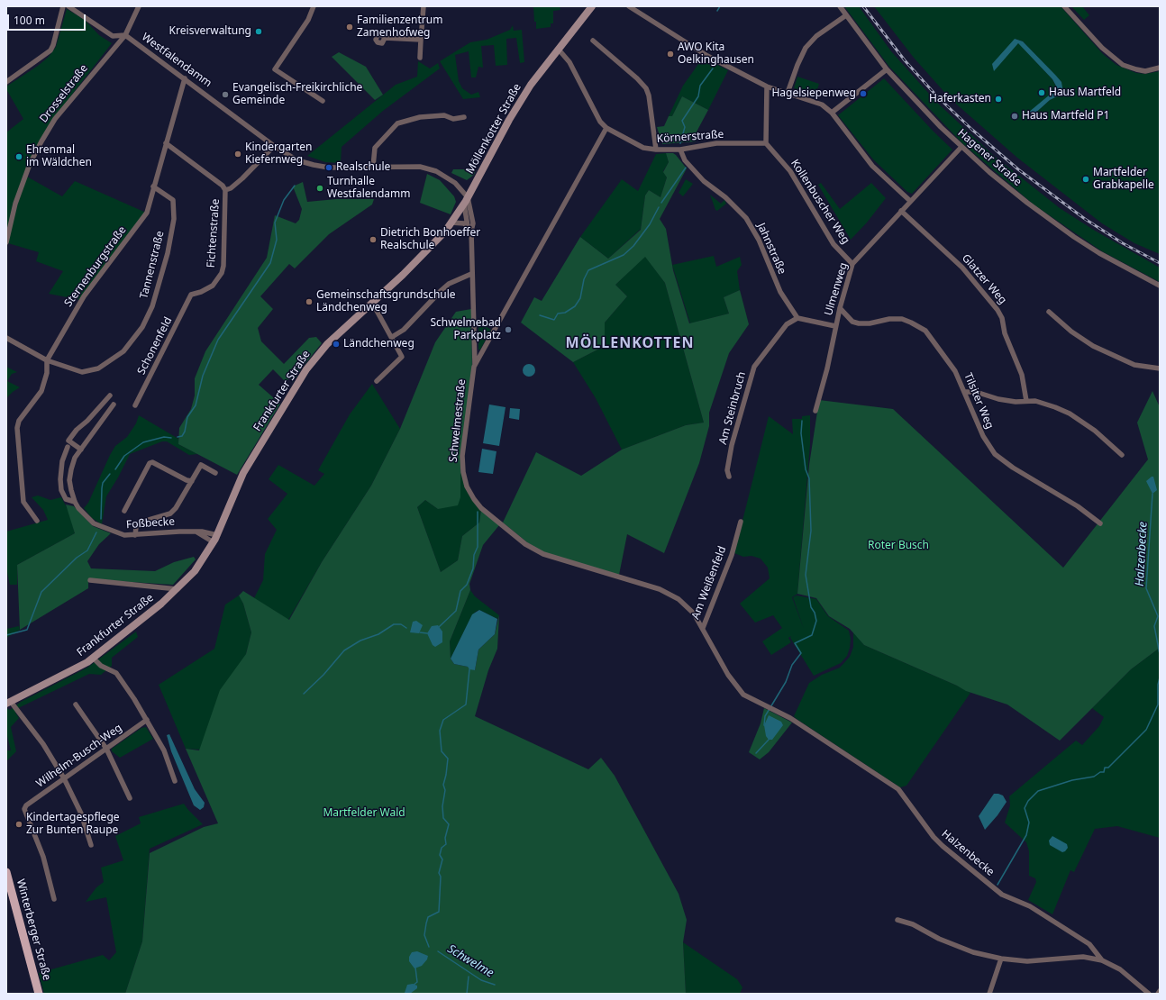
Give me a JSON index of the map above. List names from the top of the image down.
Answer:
{
  "streets": {
    "main road": ["Möllenkotter Straße", "Frankfurter Straße", "Winterberger Straße"],
    "street": [
      "Westfalendamm",
      "Drosselstraße",
      "Körnerstraße",
      "Hagener Straße",
      "Kollenbuscher Weg",
      "Fichtenstraße",
      "Jahnstraße",
      "Tannenstraße",
      "Sternenburgstraße",
      "Glatzer Weg",
      "Ulmenweg",
      "Schonenfeld",
      "Tilsiter Weg",
      "Am Steinbruch",
      "Schwelmestraße",
      "Foßbecke",
      "Am Weißenfeld",
      "Wilhelm-Busch-Weg",
      "Halzenbecke"
    ]
  },
  "crossings": [
    ["Westfalendamm", "Drosselstraße"],
    ["Westfalendamm", "Möllenkotter Straße"],
    ["Westfalendamm", "Sternenburgstraße"],
    ["Westfalendamm", "Frankfurter Straße"],
    ["Möllenkotter Straße", "Körnerstraße"],
    ["Möllenkotter Straße", "Frankfurter Straße"],
    ["Körnerstraße", "Kollenbuscher Weg"],
    ["Körnerstraße", "Jahnstraße"],
    ["Körnerstraße", "Schwelmestraße"],
    ["Hagener Straße", "Ulmenweg"],
    ["Kollenbuscher Weg", "Ulmenweg"],
    ["Fichtenstraße", "Sternenburgstraße"],
    ["Fichtenstraße", "Schonenfeld"],
    ["Jahnstraße", "Am Steinbruch"],
    ["Tannenstraße", "Sternenburgstraße"],
    ["Glatzer Weg", "Ulmenweg"],
    ["Ulmenweg", "Tilsiter Weg"],
    ["Frankfurter Straße", "Foßbecke"],
    ["Schwelmestraße", "Am Weißenfeld"],
    ["Am Weißenfeld", "Halzenbecke"]
  ],
  "districts": ["MÖLLENKOTTEN"],
  "water": ["Halzenbecke", "Schwelme"],
  "parks": ["Roter Busch", "Martfelder Wald"],
  "places": [
    "Familienzentrum Zamenhofweg",
    "Kreisverwaltung",
    "AWO Kita Oelkinghausen",
    "Haus Martfeld",
    "Hagelsiepenweg",
    "Evangelisch-Freikirchliche Gemeinde",
    "Haferkasten",
    "Haus Martfeld P1",
    "Kindergarten Kiefernweg",
    "Ehrenmal im Wäldchen",
    "Realschule",
    "Martfelder Grabkapelle",
    "Turnhalle Westfalendamm",
    "Dietrich Bonhoeffer Realschule",
    "Gemeinschaftsgrundschule Ländchenweg",
    "Schwelmebad Parkplatz",
    "Ländchenweg",
    "Kindertagespflege Zur Bunten Raupe"
  ],
  "scale_bar": "100 m"
}
